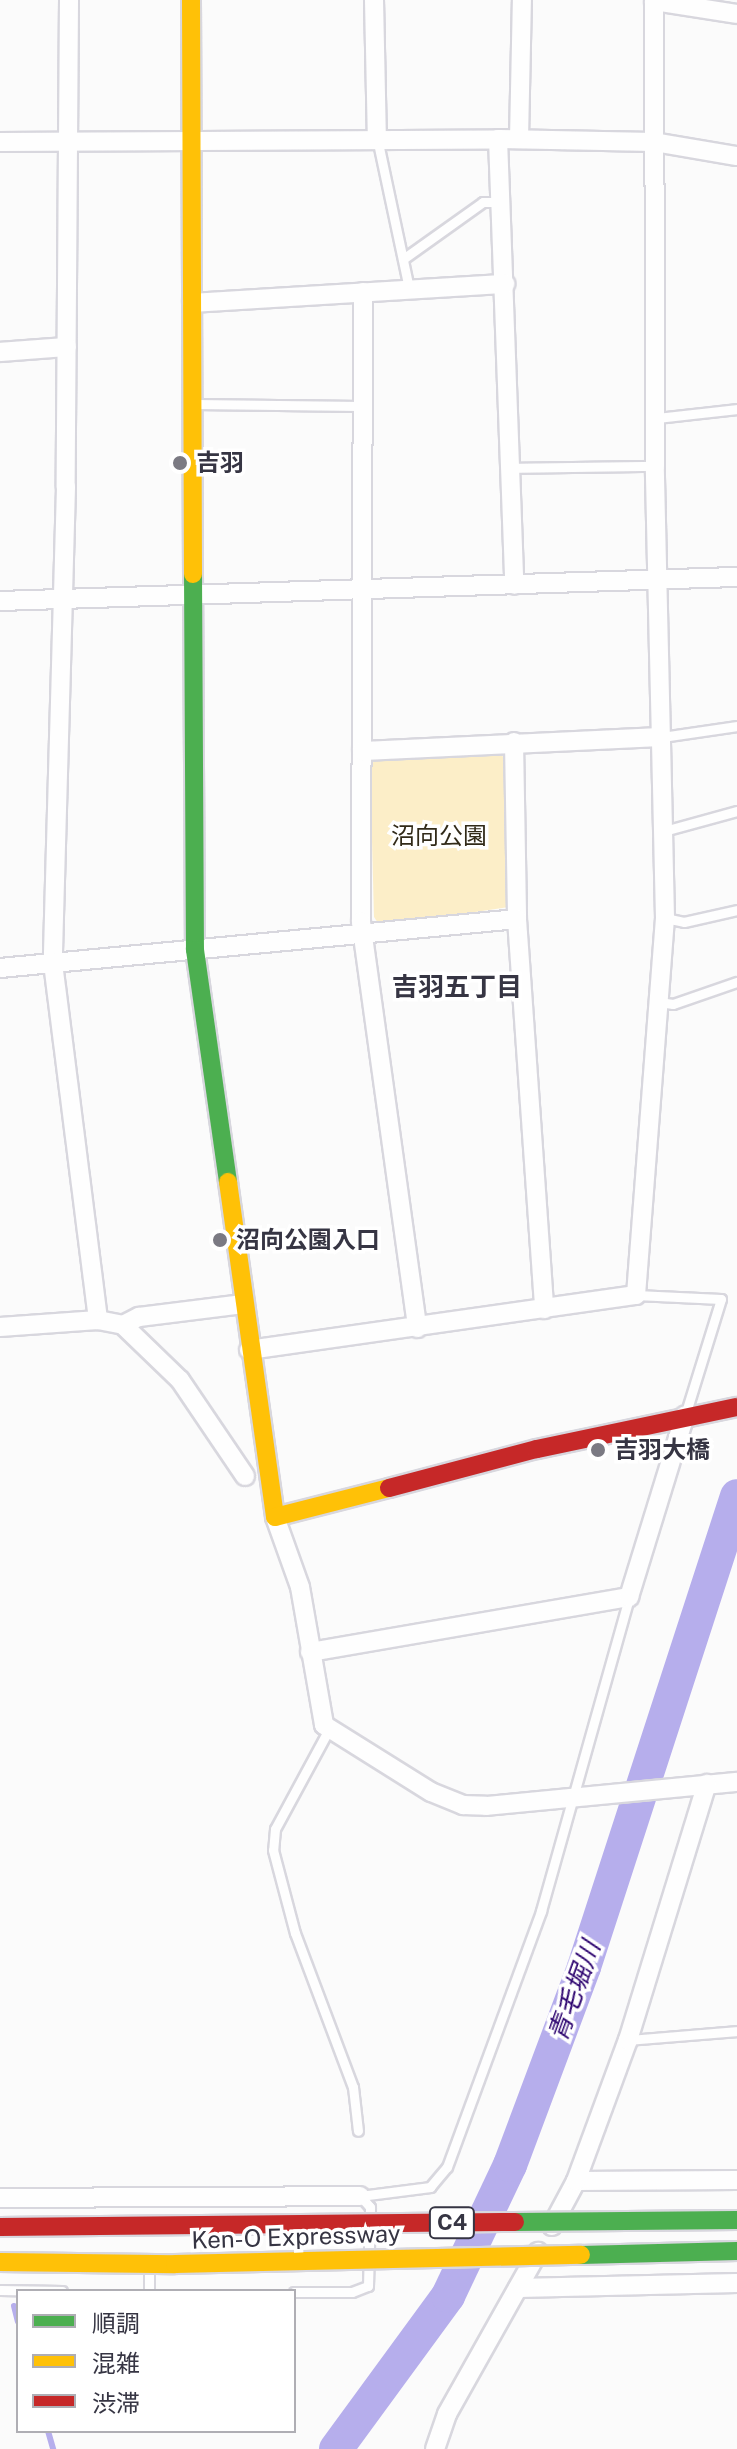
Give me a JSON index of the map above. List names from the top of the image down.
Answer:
{
  "streets": {
    "main road": ["C4", "Ken-O Expressway"]
  },
  "districts": ["吉羽五丁目"],
  "water": ["青毛堀川"],
  "parks": ["沼向公園"],
  "places": ["吉羽", "沼向公園入口", "吉羽大橋"],
  "legend": ["順調", "混雑", "渋滞"]
}
